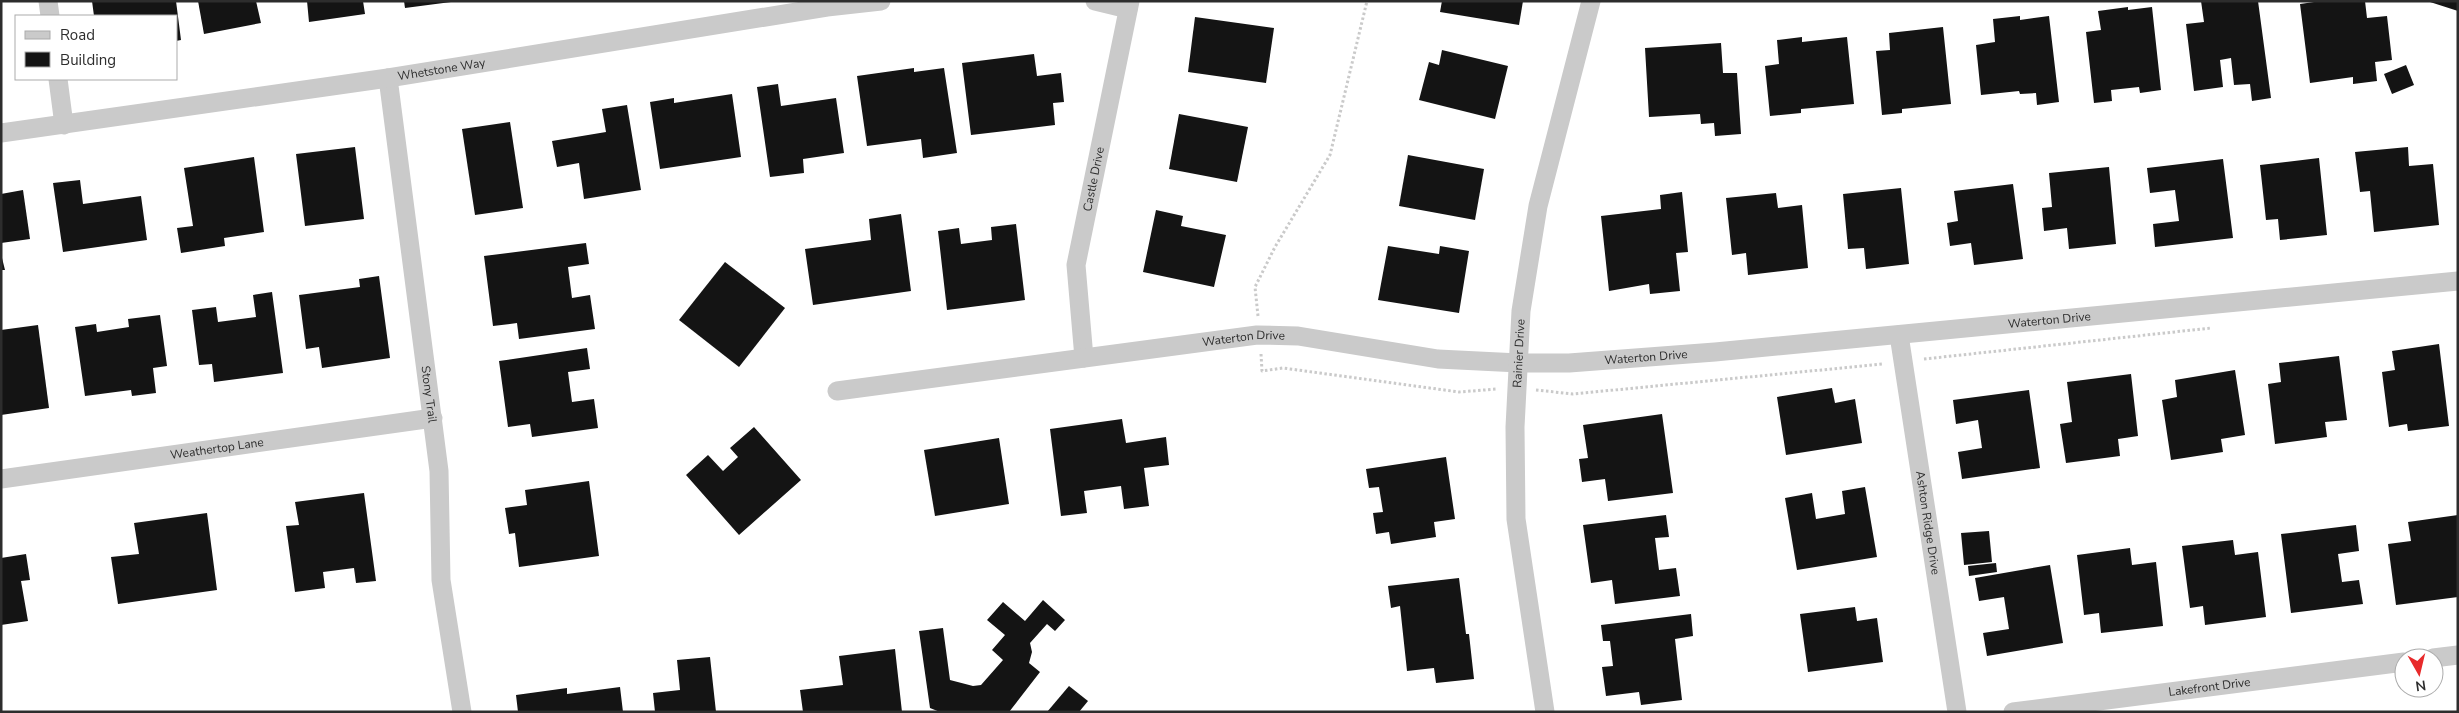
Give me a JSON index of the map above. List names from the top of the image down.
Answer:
{
  "streets": {
    "street": [
      "Whetstone Way",
      "Castle Drive",
      "Waterton Drive",
      "Rainier Drive",
      "Stony Trail",
      "Weathertop Lane",
      "Ashton Ridge Drive",
      "Lakefront Drive"
    ]
  },
  "crossings": [
    ["Whetstone Way", "Stony Trail"],
    ["Castle Drive", "Waterton Drive"],
    ["Waterton Drive", "Rainier Drive"],
    ["Waterton Drive", "Ashton Ridge Drive"],
    ["Stony Trail", "Weathertop Lane"]
  ],
  "legend": ["Road", "Building"],
  "north": "bottom"
}
